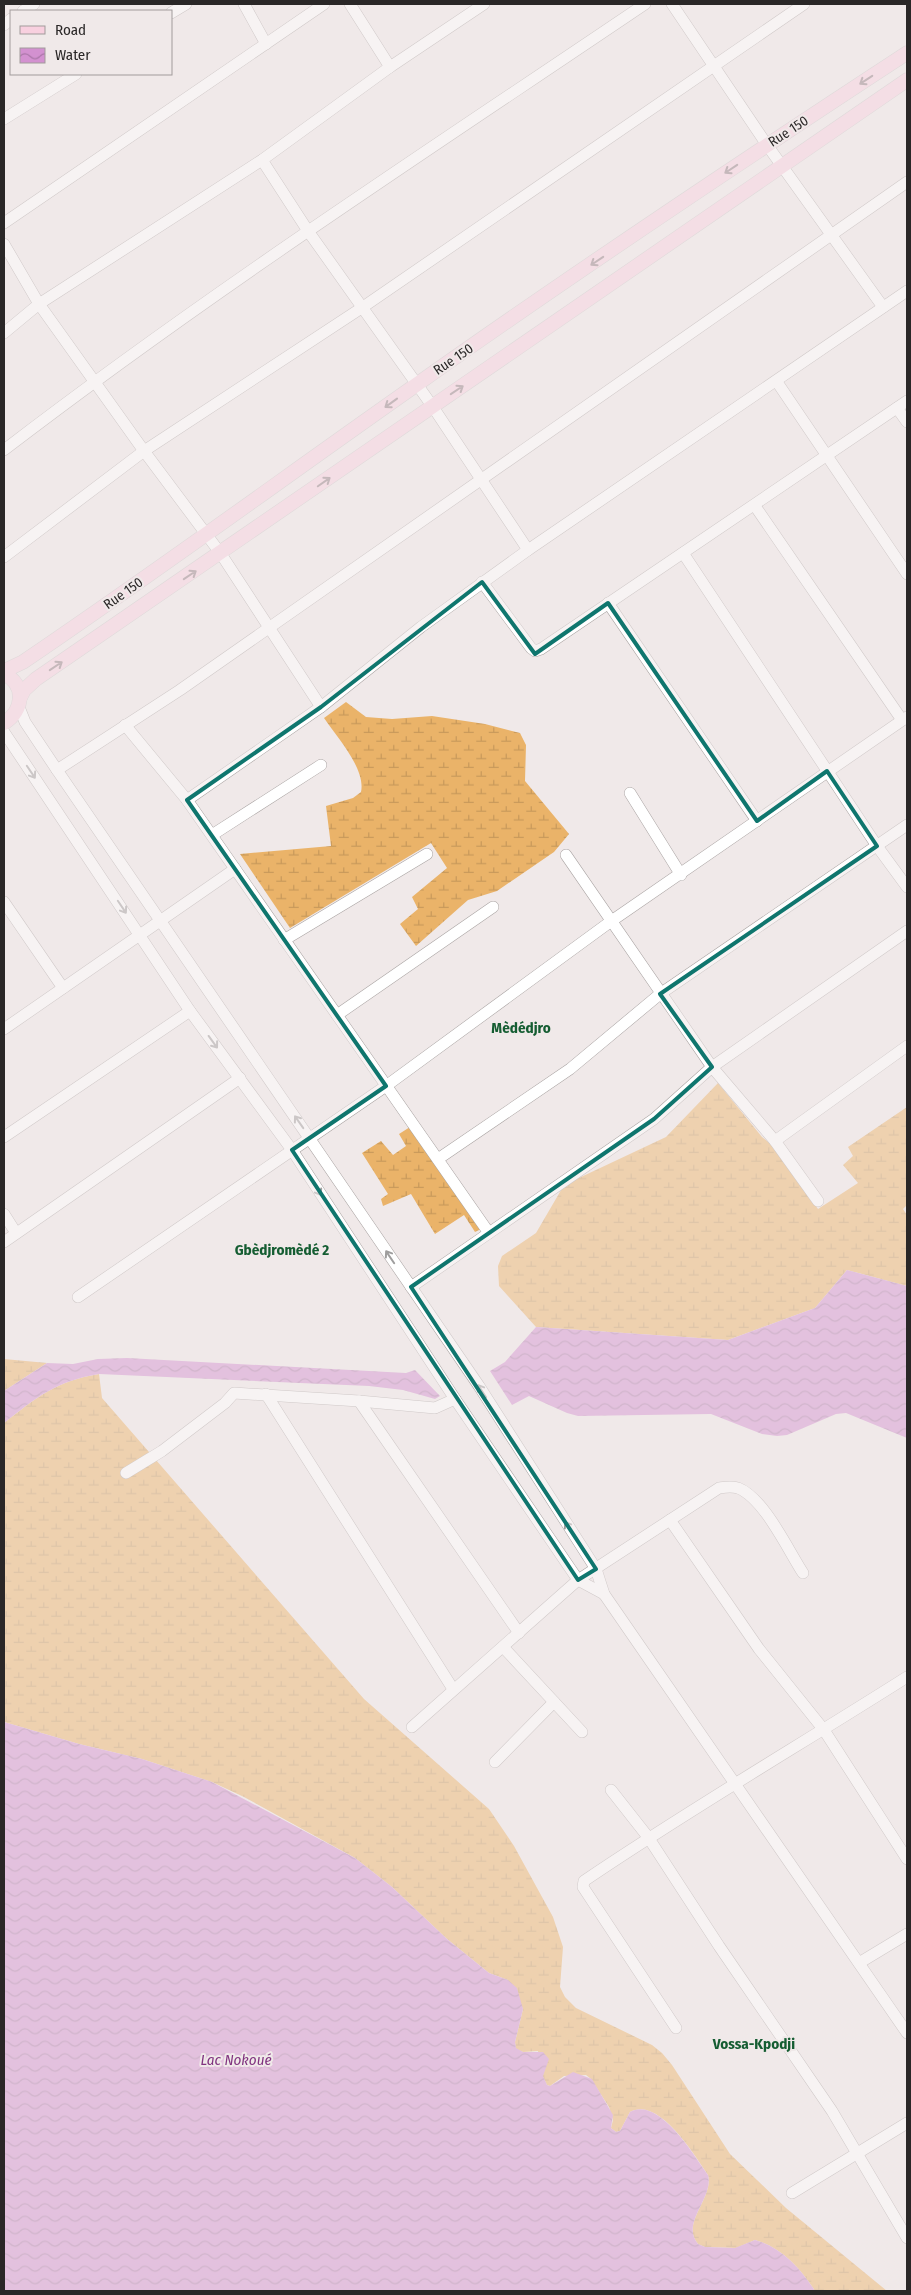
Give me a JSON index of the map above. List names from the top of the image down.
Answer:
{
  "streets": {
    "main road": ["Rue 150"]
  },
  "districts": ["Mèdédjro", "Gbèdjromèdé 2", "Vossa-Kpodji"],
  "water": ["Lac Nokoué"],
  "legend": ["Road", "Water"]
}
